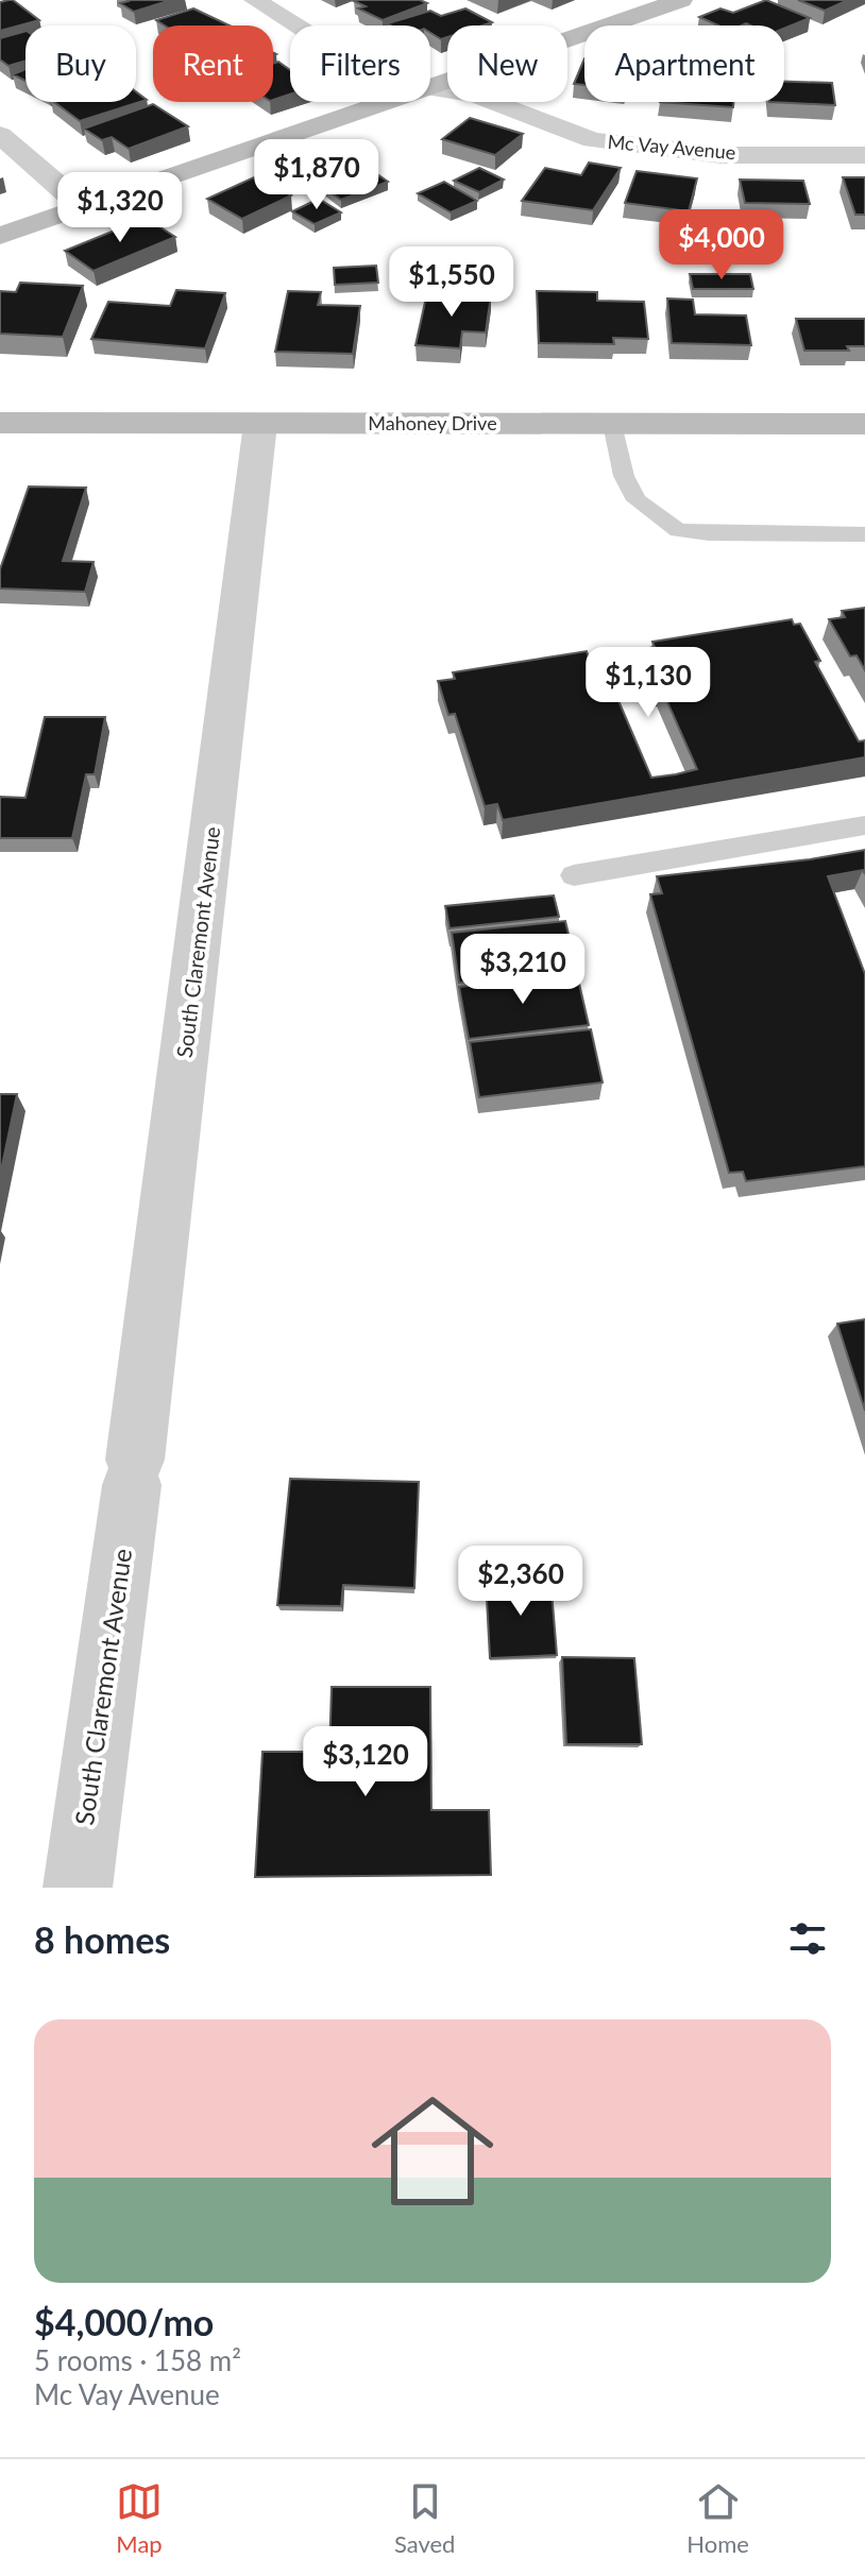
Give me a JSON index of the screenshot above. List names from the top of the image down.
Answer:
{
  "streets": {
    "street": ["Mc Vay Avenue", "Mahoney Drive", "South Claremont Avenue"]
  },
  "crossings": [
    ["Mahoney Drive", "South Claremont Avenue"]
  ],
  "page": {
    "chip": [
      "Buy",
      "Rent",
      "Filters",
      "New",
      "Apartment"
    ],
    "price": [
      "$1,870",
      "$1,320",
      "$4,000",
      "$1,550",
      "$1,130",
      "$3,210",
      "$2,360",
      "$3,120"
    ],
    "heading": "8 homes",
    "list": [
      {
        "name": "$4,000/mo",
        "note": "5 rooms · 158 m² · Mc Vay Avenue"
      }
    ],
    "tabs": ["Map", "Saved", "Home"]
  }
}
